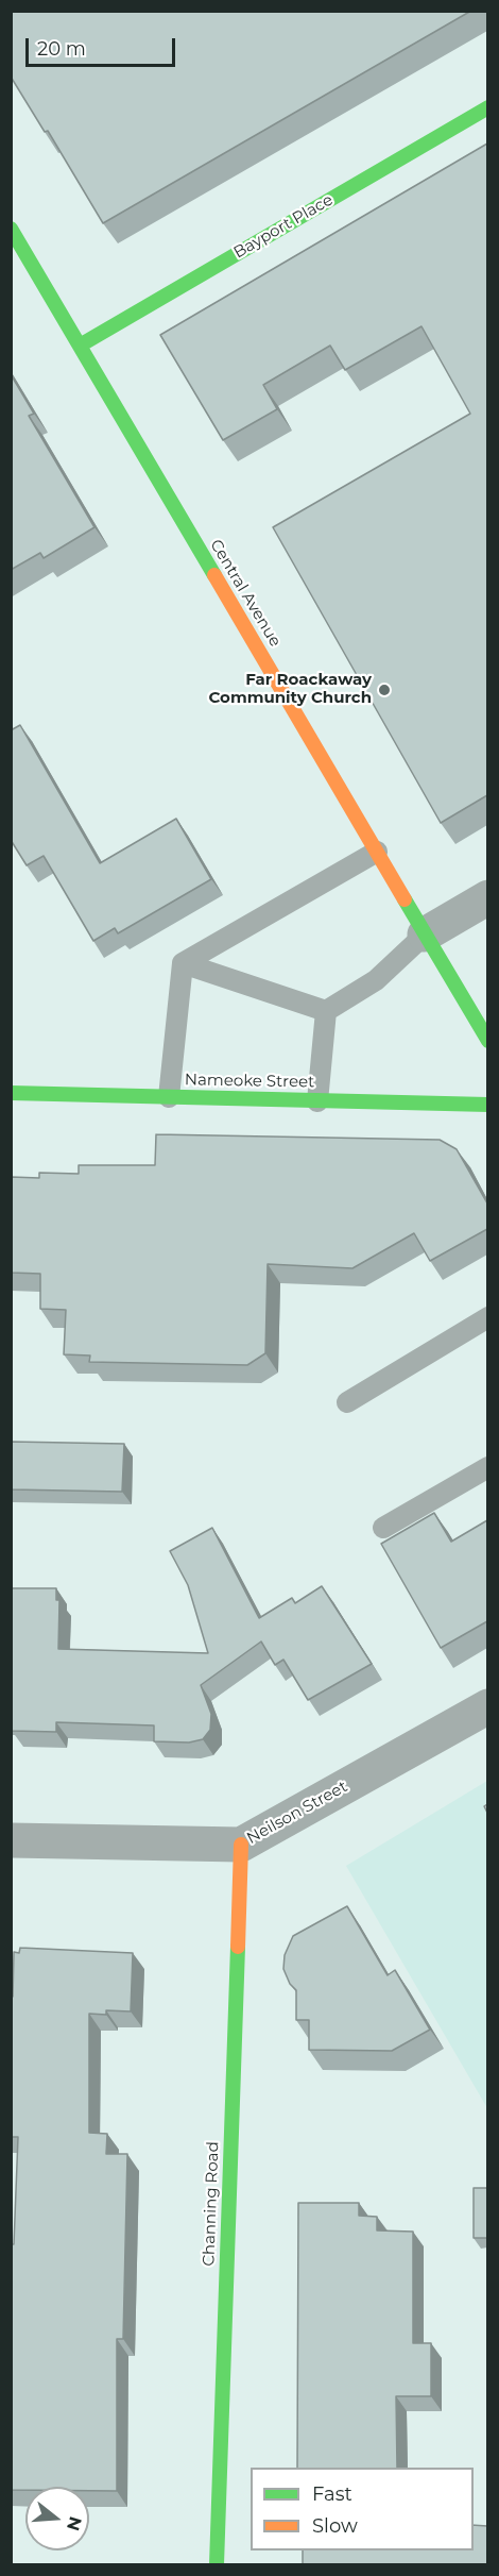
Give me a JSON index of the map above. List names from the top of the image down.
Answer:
{
  "streets": {
    "street": [
      "Bayport Place",
      "Central Avenue",
      "Nameoke Street",
      "Neilson Street",
      "Channing Road"
    ]
  },
  "crossings": [
    ["Bayport Place", "Central Avenue"],
    ["Neilson Street", "Channing Road"]
  ],
  "places": ["Far Roackaway Community Church"],
  "legend": ["Fast", "Slow"],
  "scale_bar": "20 m",
  "north": "right"
}
